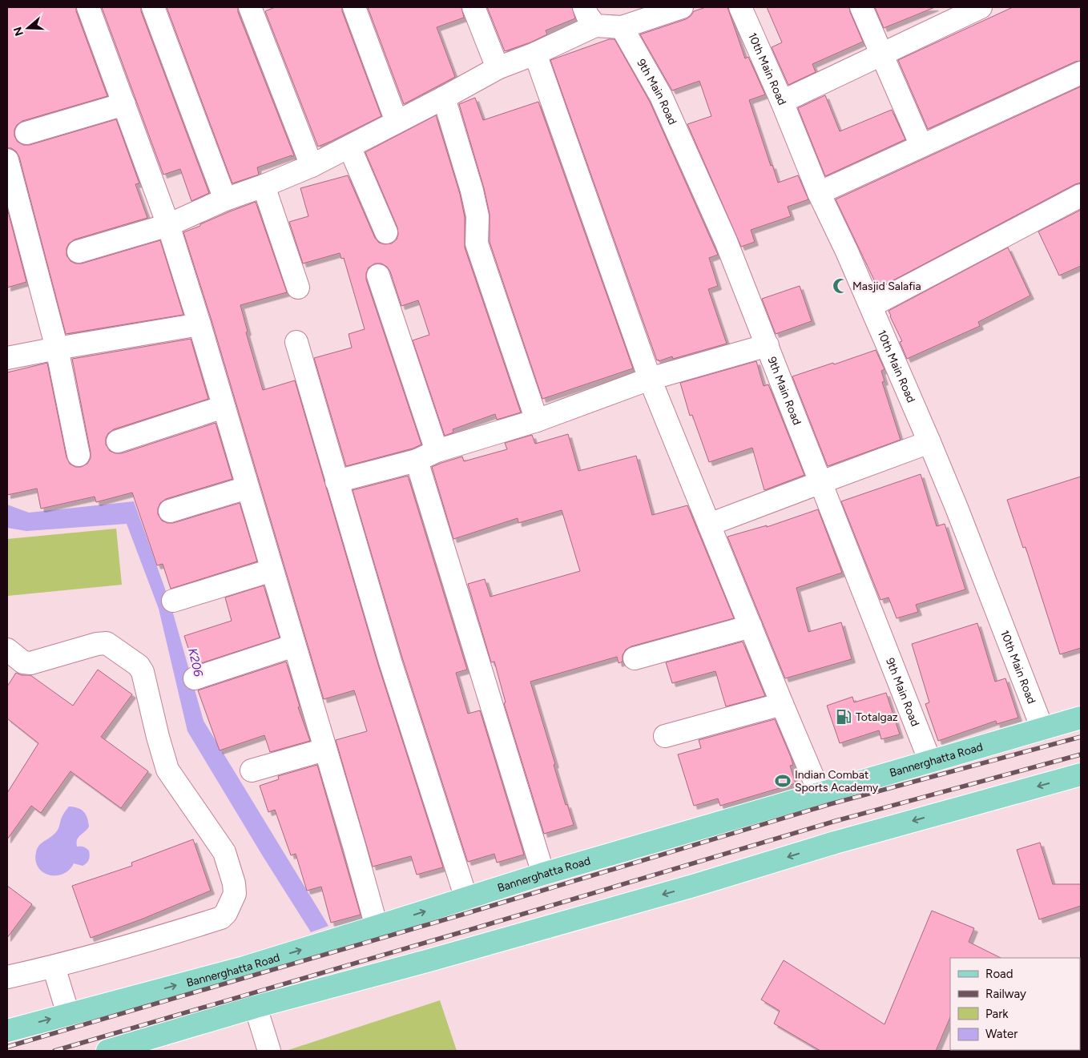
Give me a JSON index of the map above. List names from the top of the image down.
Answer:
{
  "streets": {
    "main road": ["Bannerghatta Road"],
    "street": ["10th Main Road", "9th Main Road"]
  },
  "crossings": [
    ["10th Main Road", "Bannerghatta Road"],
    ["9th Main Road", "Bannerghatta Road"]
  ],
  "water": ["K206"],
  "places": {
    "mosque": ["Masjid Salafia"],
    "fuel station": ["Totalgaz"],
    "sports": ["Indian Combat Sports Academy"]
  },
  "legend": [
    "Road",
    "Railway",
    "Park",
    "Water"
  ],
  "north": "left"
}
